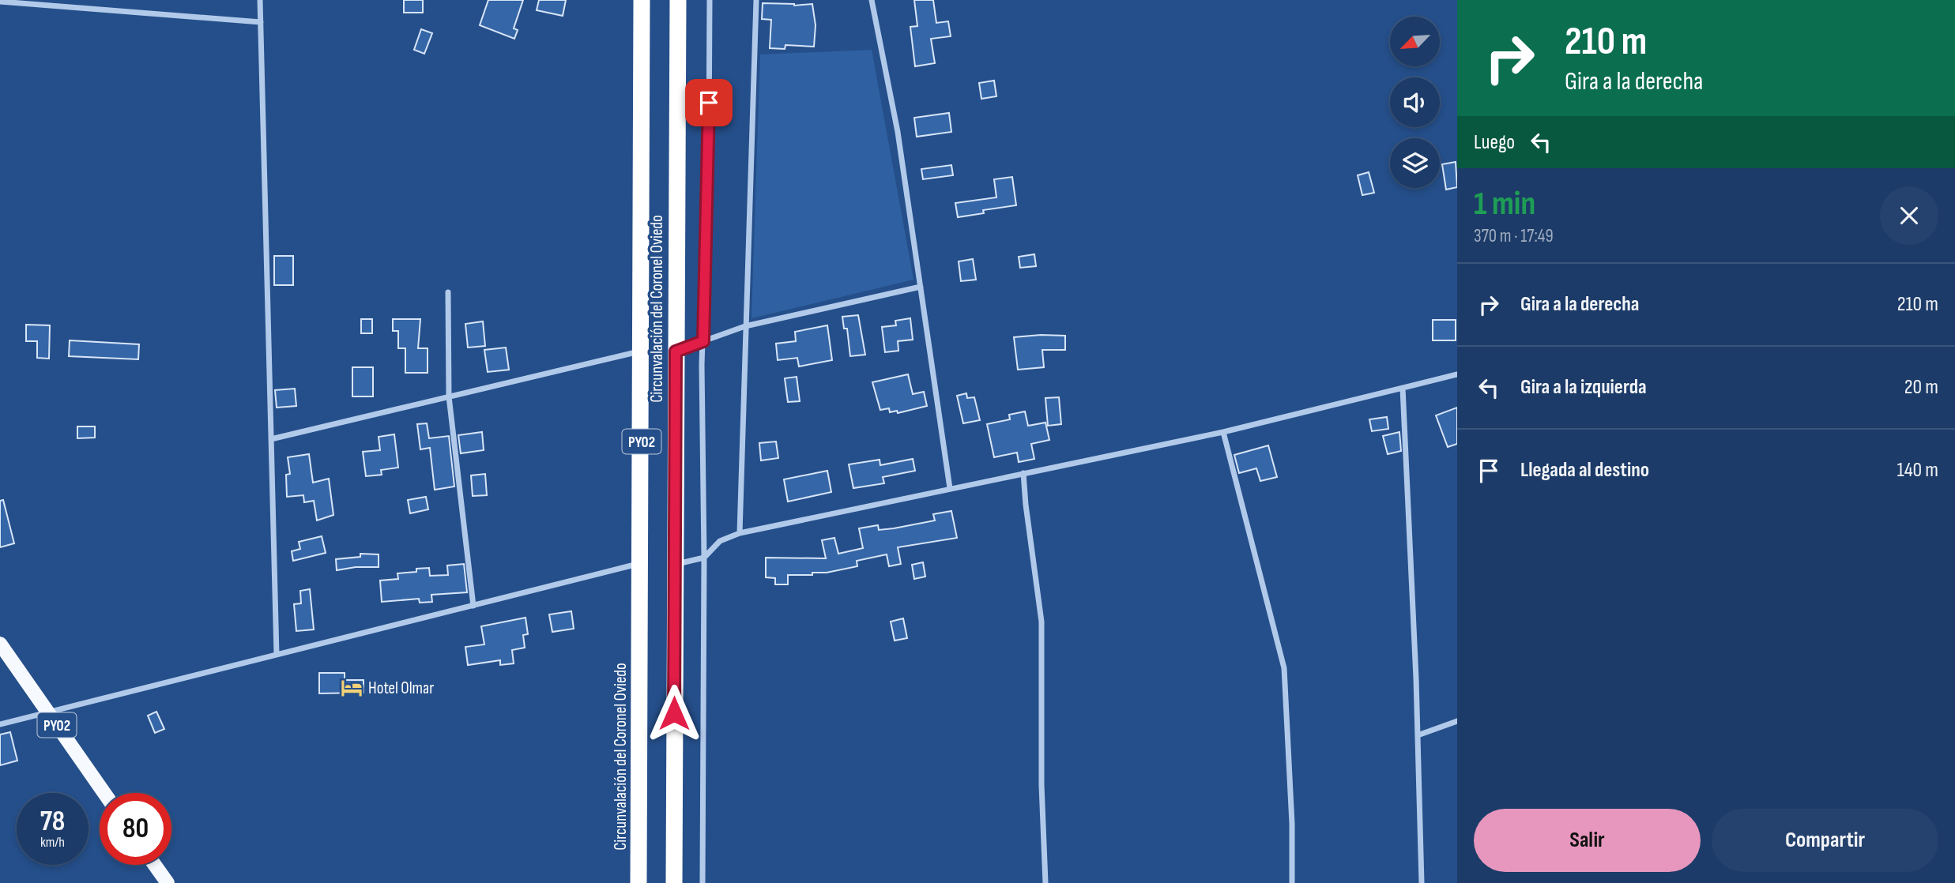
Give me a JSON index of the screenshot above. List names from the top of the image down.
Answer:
{
  "streets": {
    "highway": ["Circunvalación del Coronel Oviedo", "PY02"]
  },
  "places": {
    "hotel": ["Hotel Olmar"]
  },
  "north": "bottom left",
  "page": {
    "turn": ["210 m", "Gira a la derecha"],
    "then": "Luego",
    "heading": ["1 min", "370 m · 17:49"],
    "list": [
      {
        "name": "Gira a la derecha",
        "value": "210 m"
      },
      {
        "name": "Gira a la izquierda",
        "value": "20 m"
      },
      {
        "name": "Llegada al destino",
        "value": "140 m"
      }
    ],
    "speed": "78 km/h",
    "limit": "80",
    "buttons": ["Salir", "Compartir"]
  }
}
